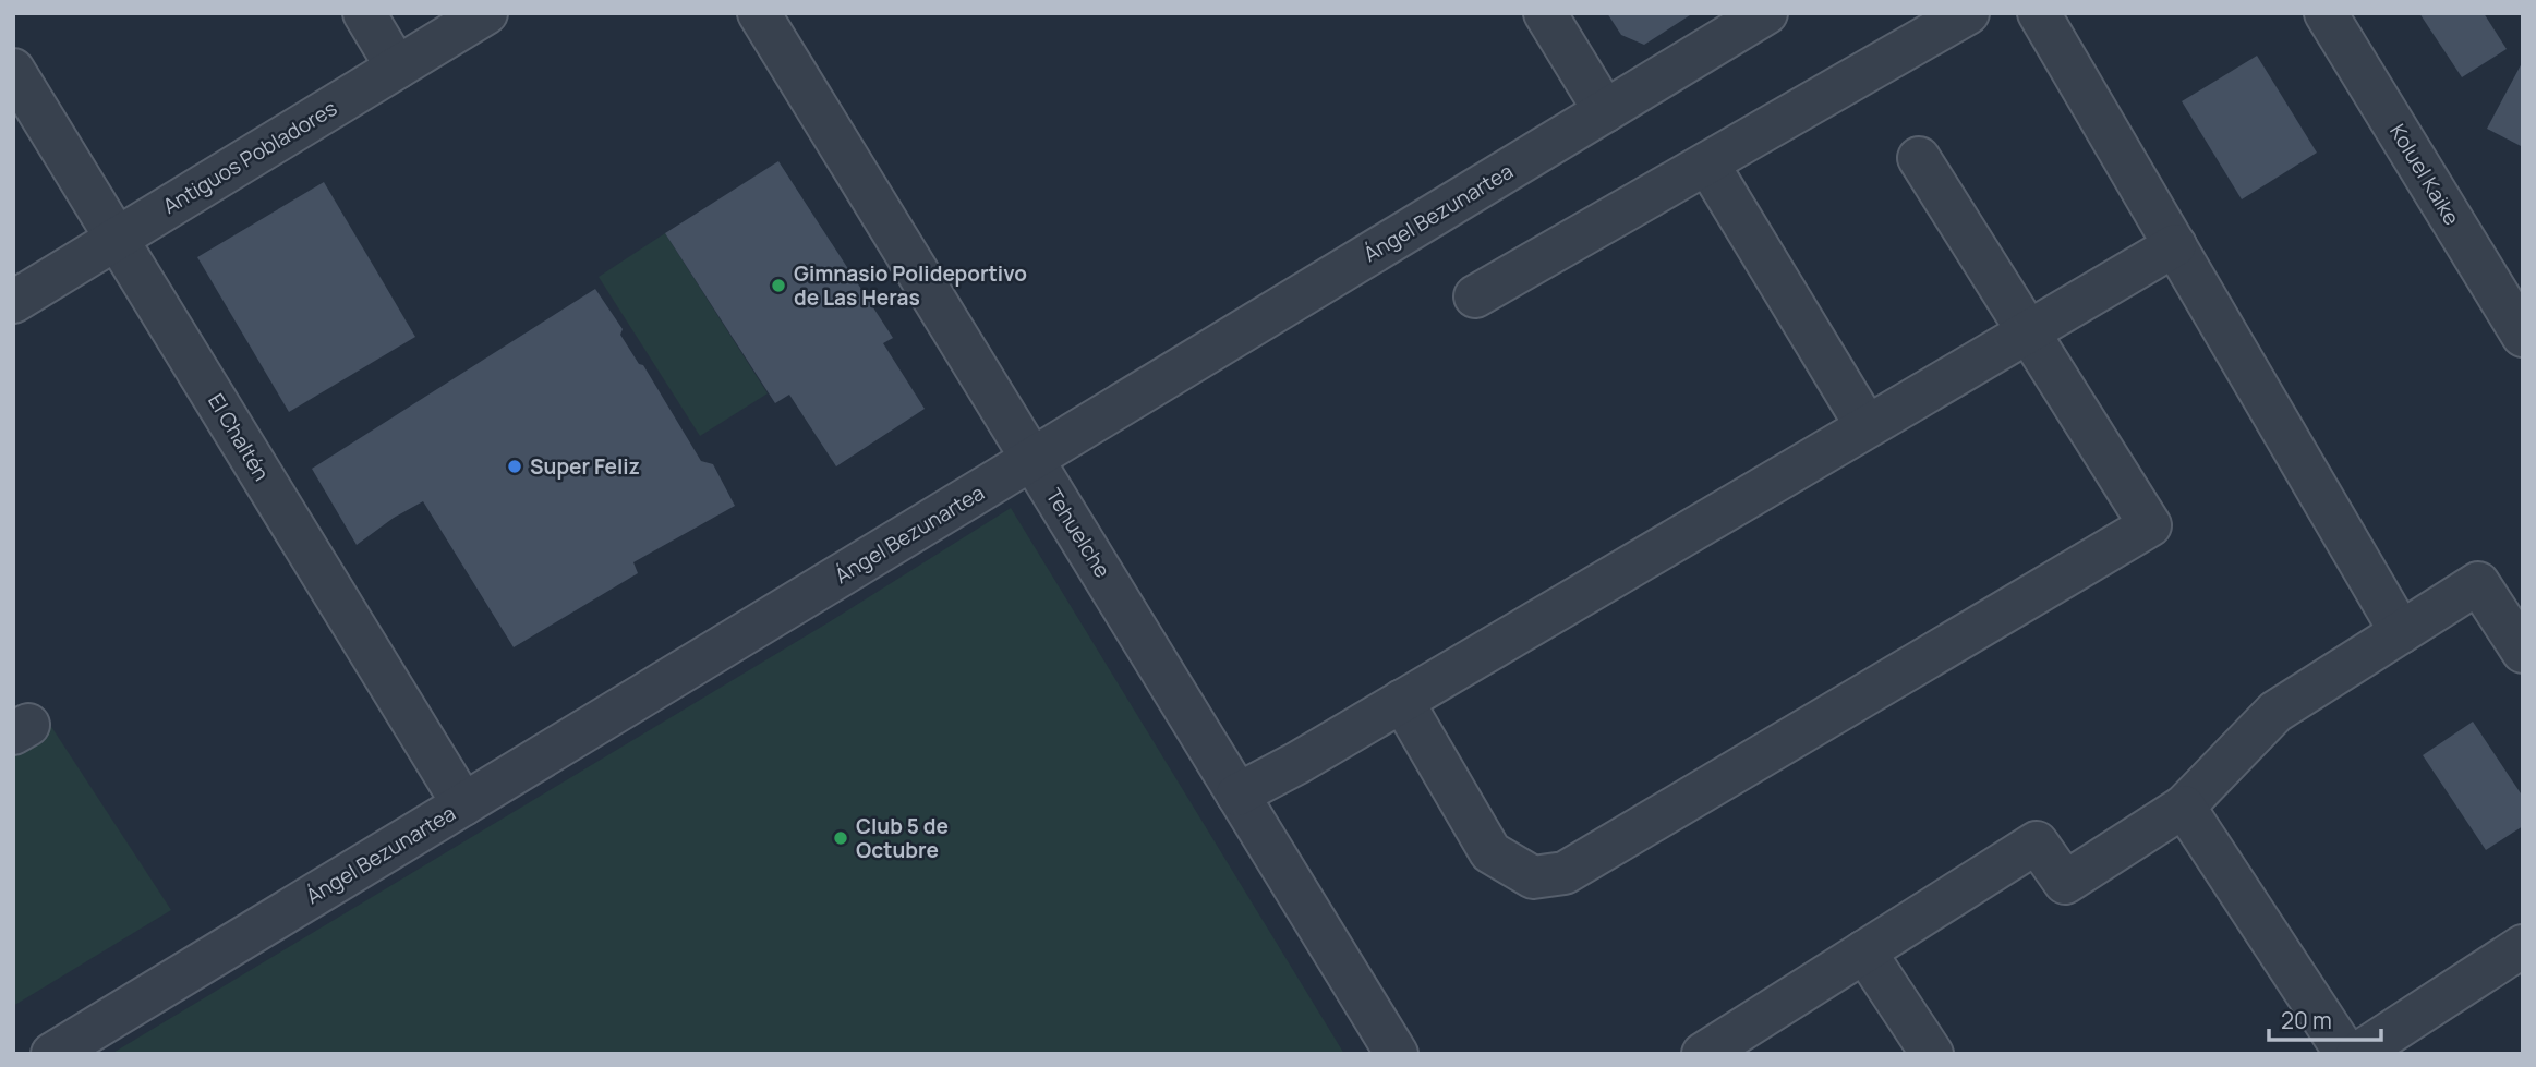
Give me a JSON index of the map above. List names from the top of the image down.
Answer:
{
  "streets": {
    "street": [
      "Antiguos Pobladores",
      "Koluel Kaike",
      "Ángel Bezunartea",
      "El Chaltén",
      "Tehuelche"
    ]
  },
  "crossings": [
    ["Antiguos Pobladores", "El Chaltén"],
    ["Ángel Bezunartea", "El Chaltén"],
    ["Ángel Bezunartea", "Tehuelche"]
  ],
  "places": ["Gimnasio Polideportivo de Las Heras", "Super Feliz", "Club 5 de Octubre"],
  "scale_bar": "20 m"
}
